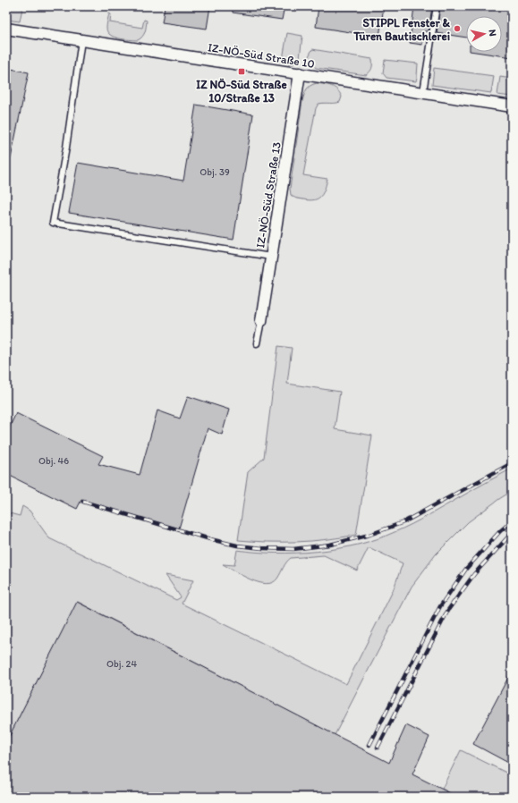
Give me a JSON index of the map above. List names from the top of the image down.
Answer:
{
  "streets": {
    "street": ["IZ-NÖ-Süd Straße 10", "IZ-NÖ-Süd Straße 13"]
  },
  "crossings": [
    ["IZ-NÖ-Süd Straße 10", "IZ-NÖ-Süd Straße 13"]
  ],
  "places": {
    "other": ["STIPPL Fenster & Türen Bautischlerei"],
    "transit": ["IZ NÖ-Süd Straße 10/Straße 13"]
  },
  "house_numbers": ["Obj. 39", "Obj. 46", "Obj. 24"],
  "north": "right"
}
